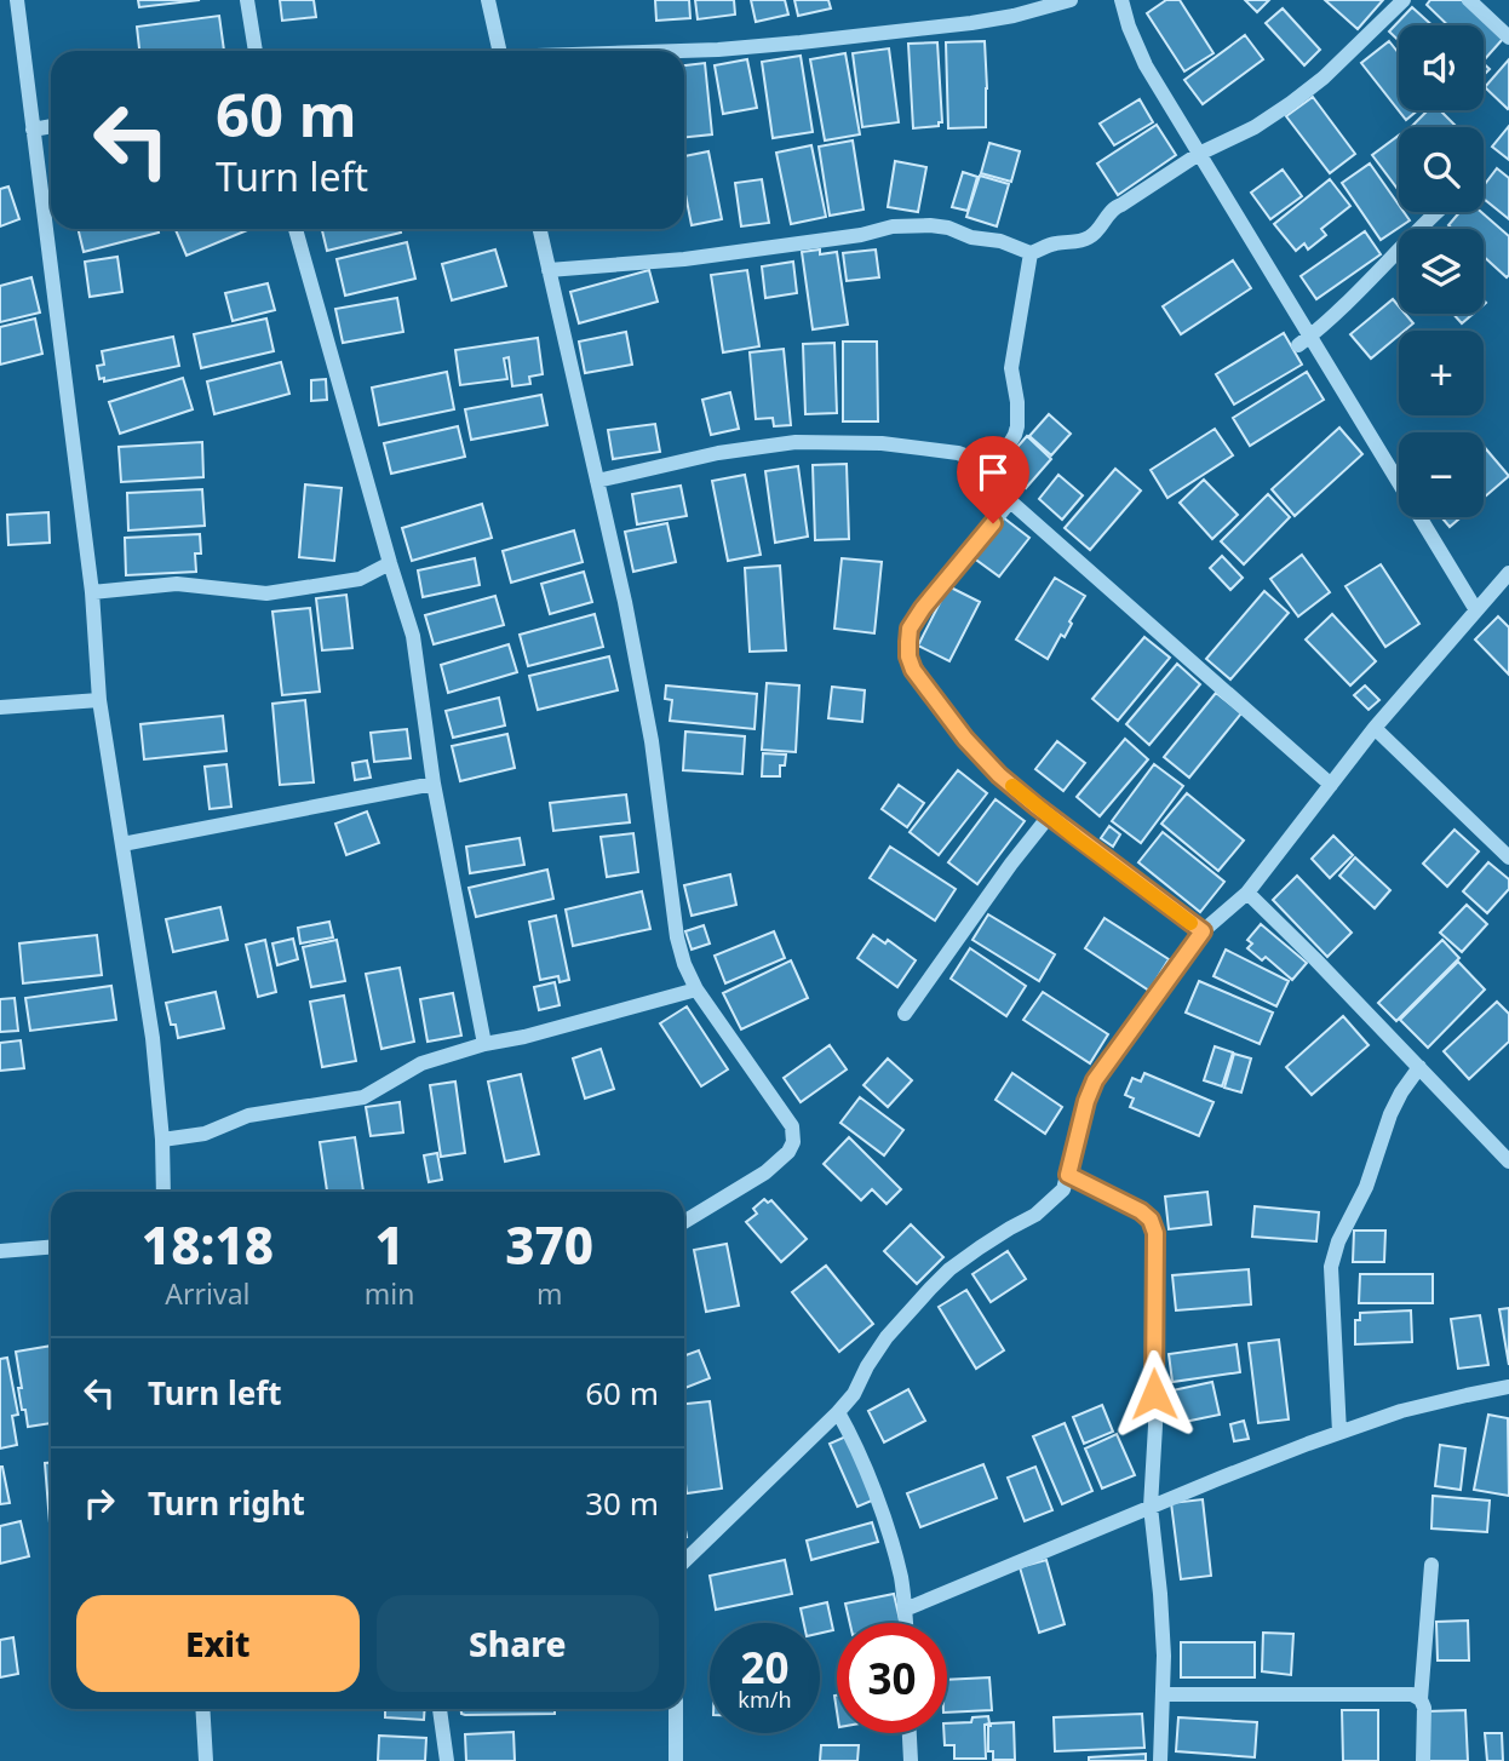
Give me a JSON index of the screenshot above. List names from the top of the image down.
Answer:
{
  "page": {
    "map_buttons": ["+", "−"],
    "turn": ["60 m", "Turn left"],
    "eta": [
      "18:18",
      "Arrival",
      "1",
      "min",
      "370",
      "m"
    ],
    "list": [
      {
        "name": "Turn left",
        "value": "60 m"
      },
      {
        "name": "Turn right",
        "value": "30 m"
      }
    ],
    "buttons": ["Exit", "Share"],
    "speed": "20 km/h",
    "limit": "30"
  }
}
